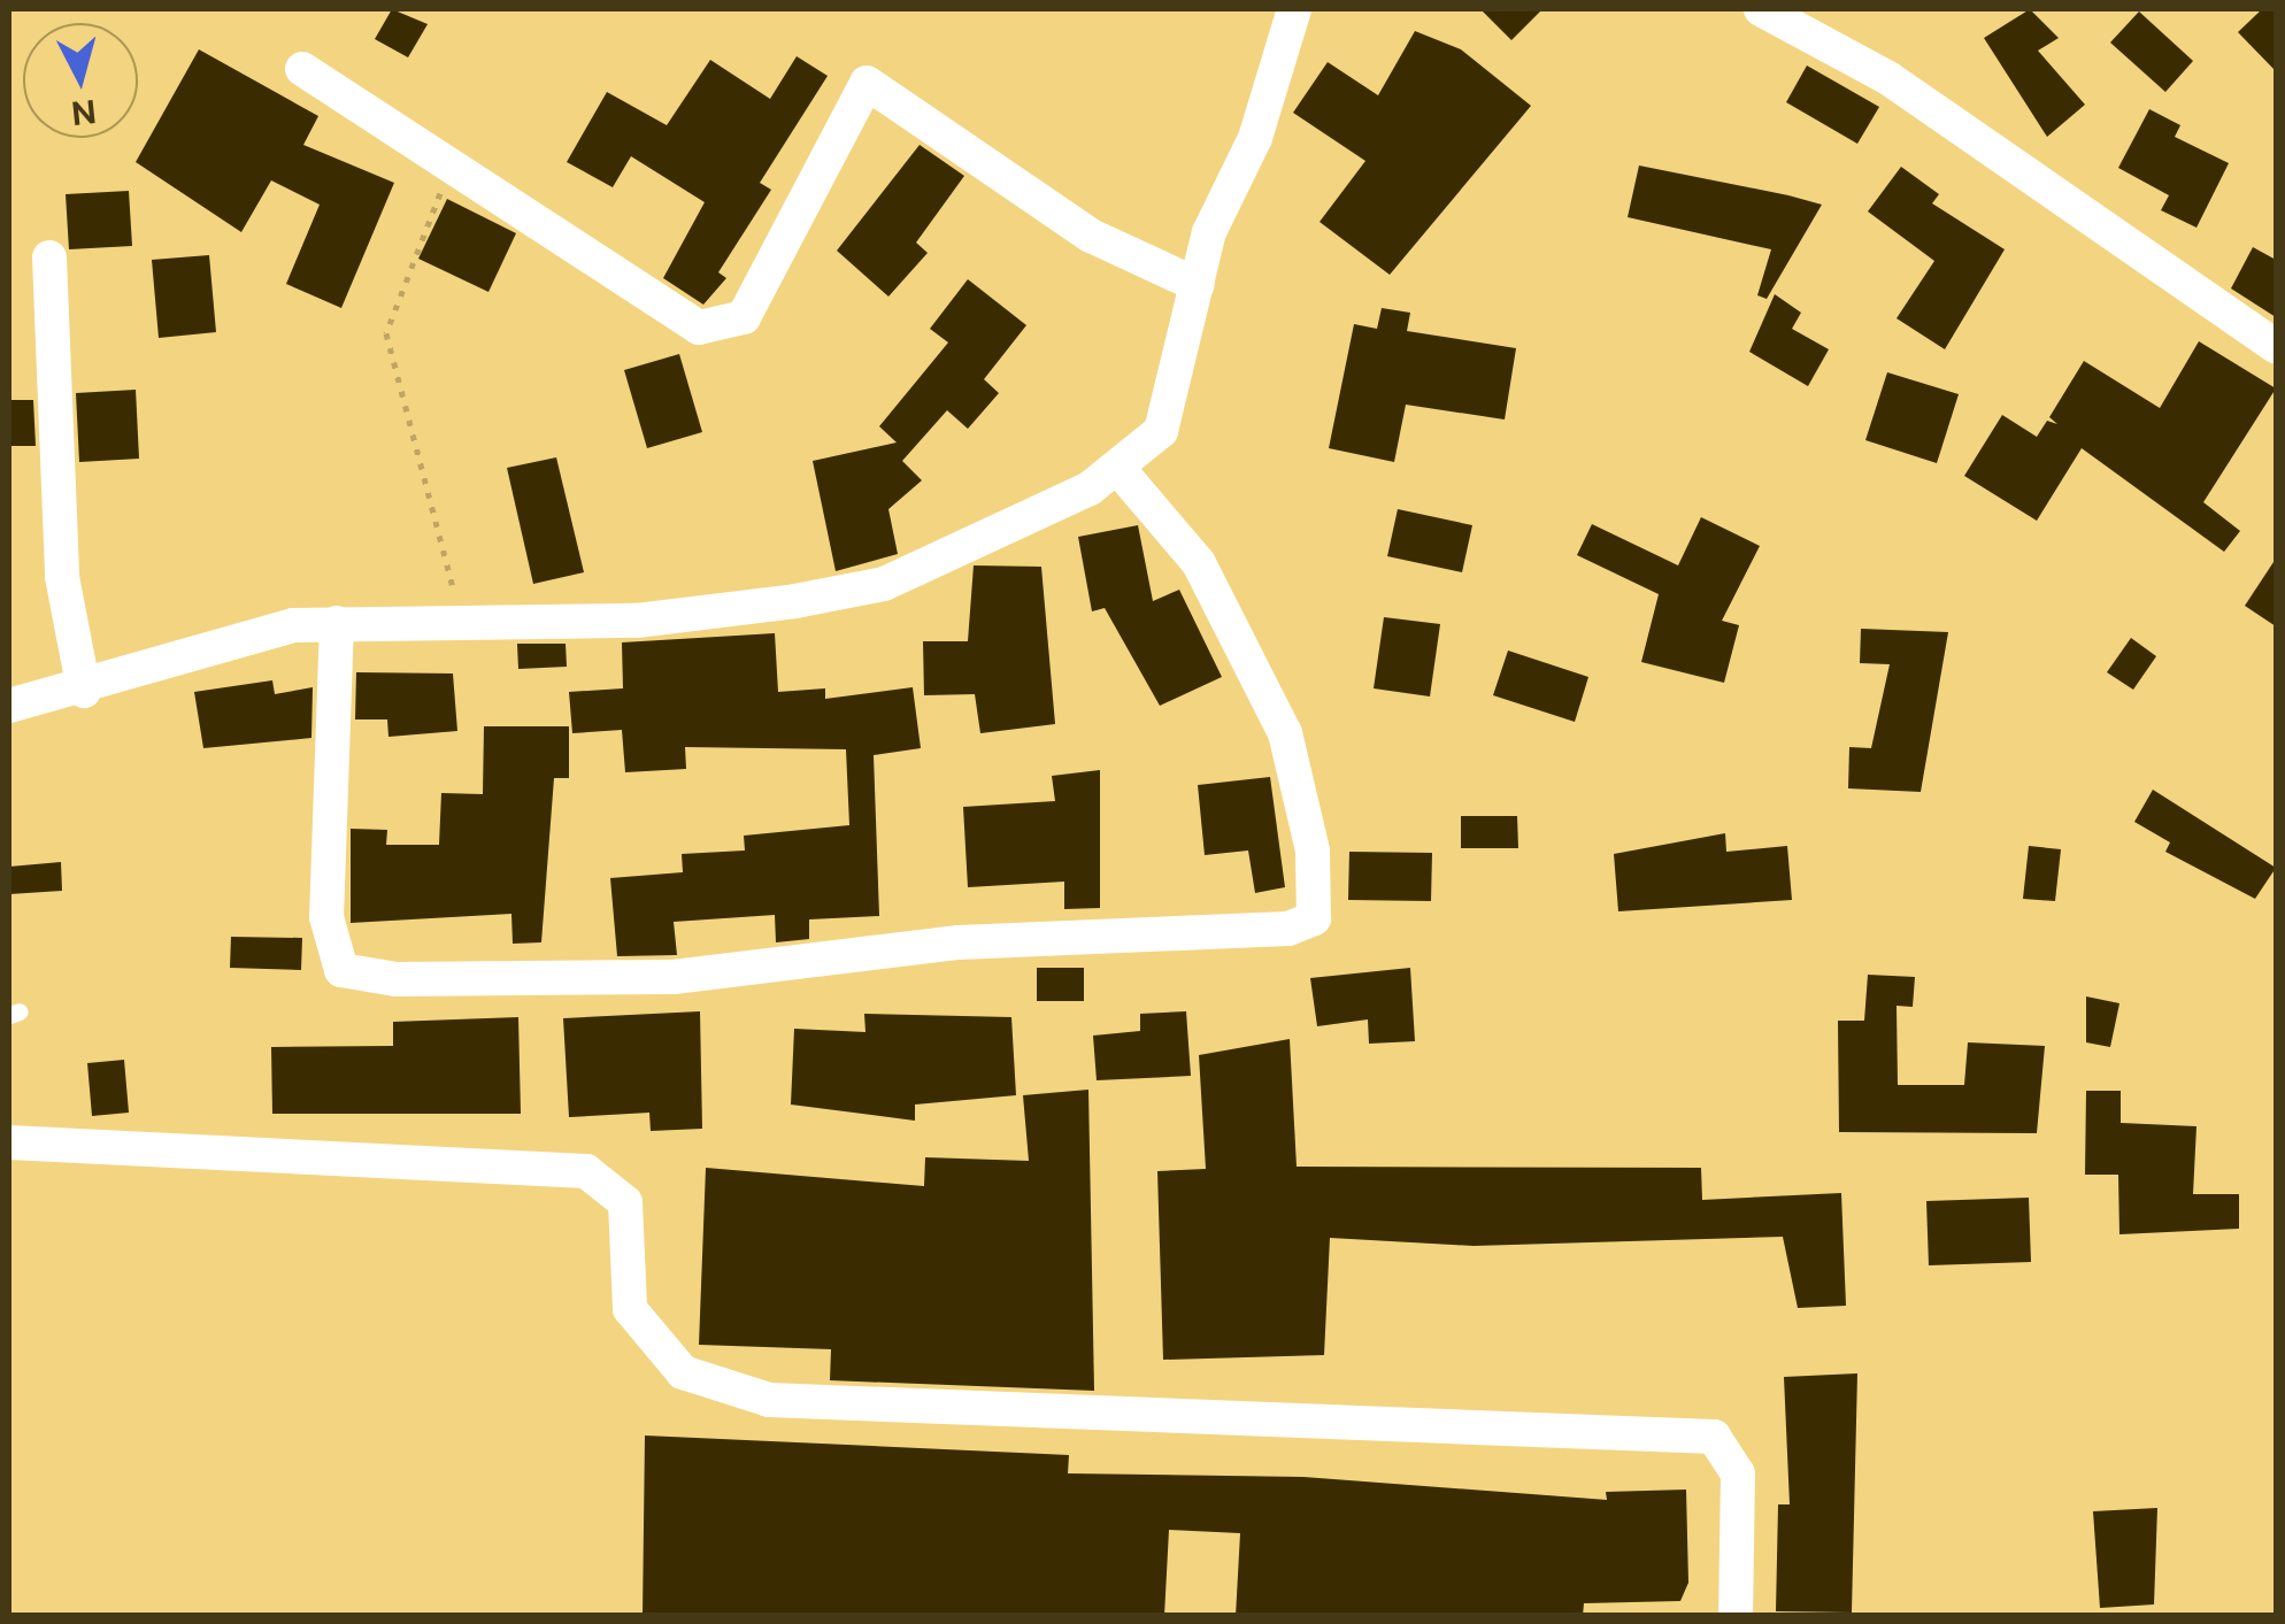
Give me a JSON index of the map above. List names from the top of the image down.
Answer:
{
  "north": "bottom"
}
